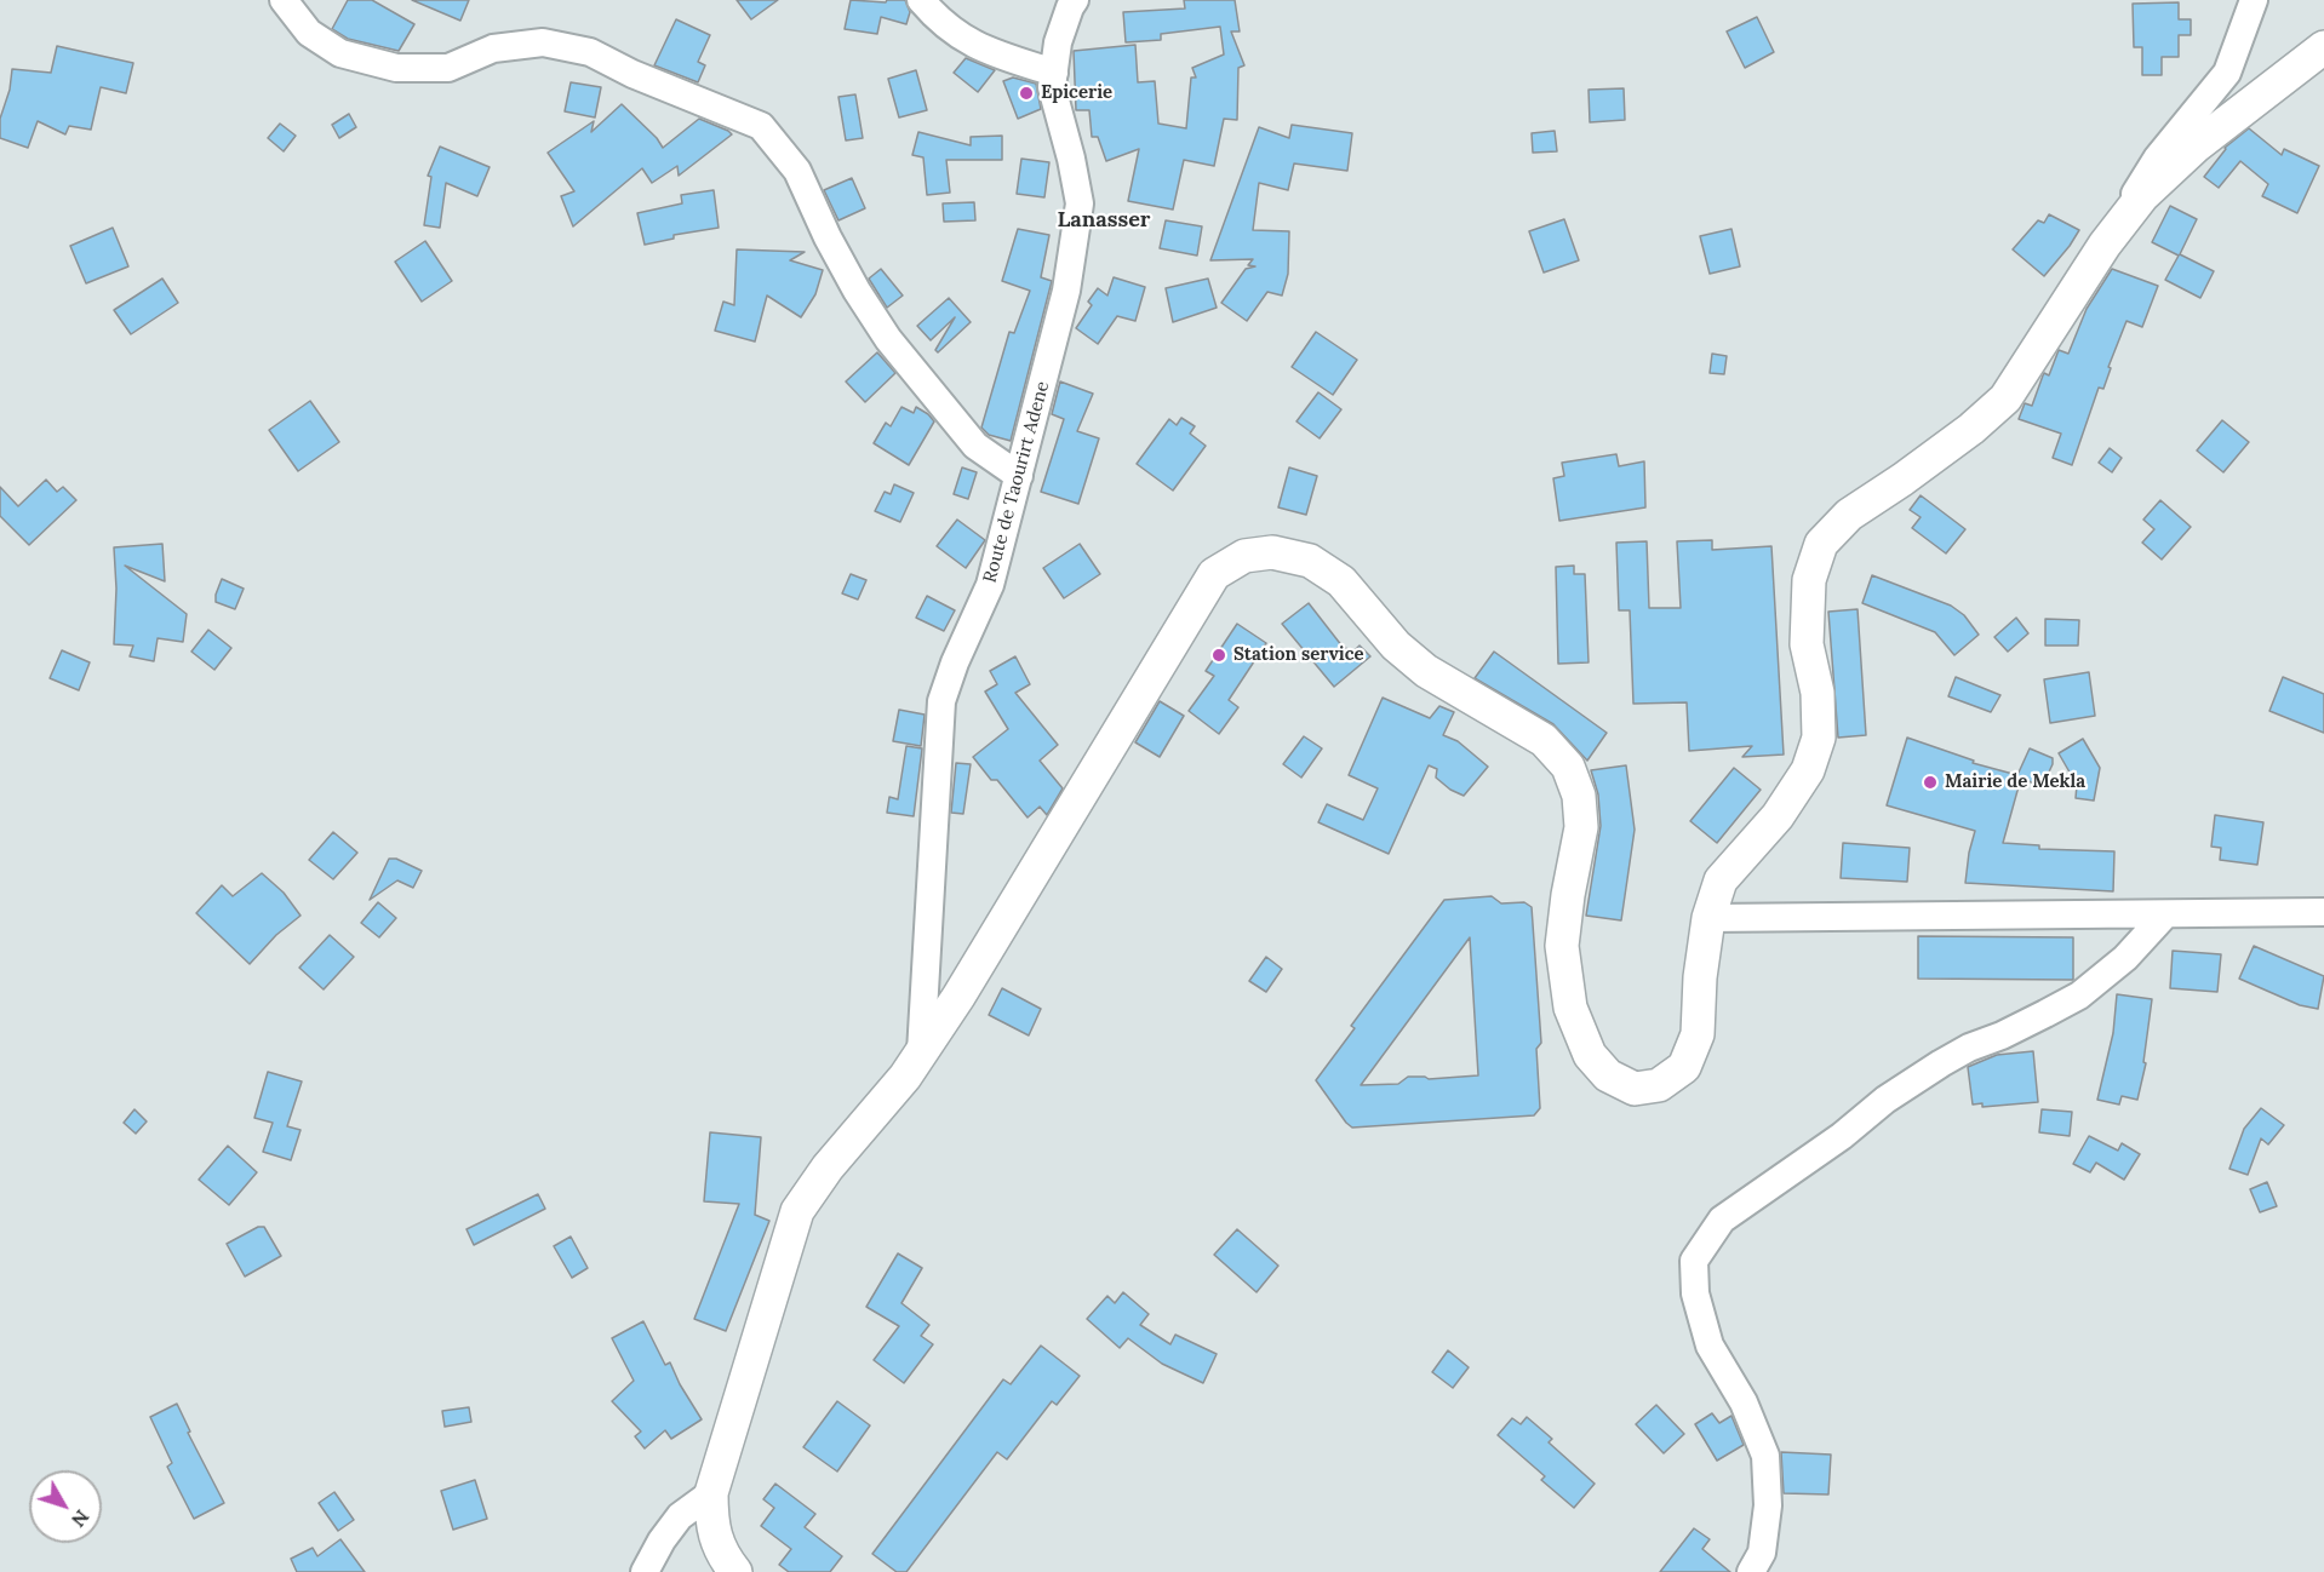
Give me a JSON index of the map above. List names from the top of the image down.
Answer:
{
  "streets": {
    "street": ["Route de Taourirt Adene"]
  },
  "districts": ["Lanasser"],
  "places": ["Epicerie", "Station service", "Mairie de Mekla"],
  "north": "bottom right"
}
